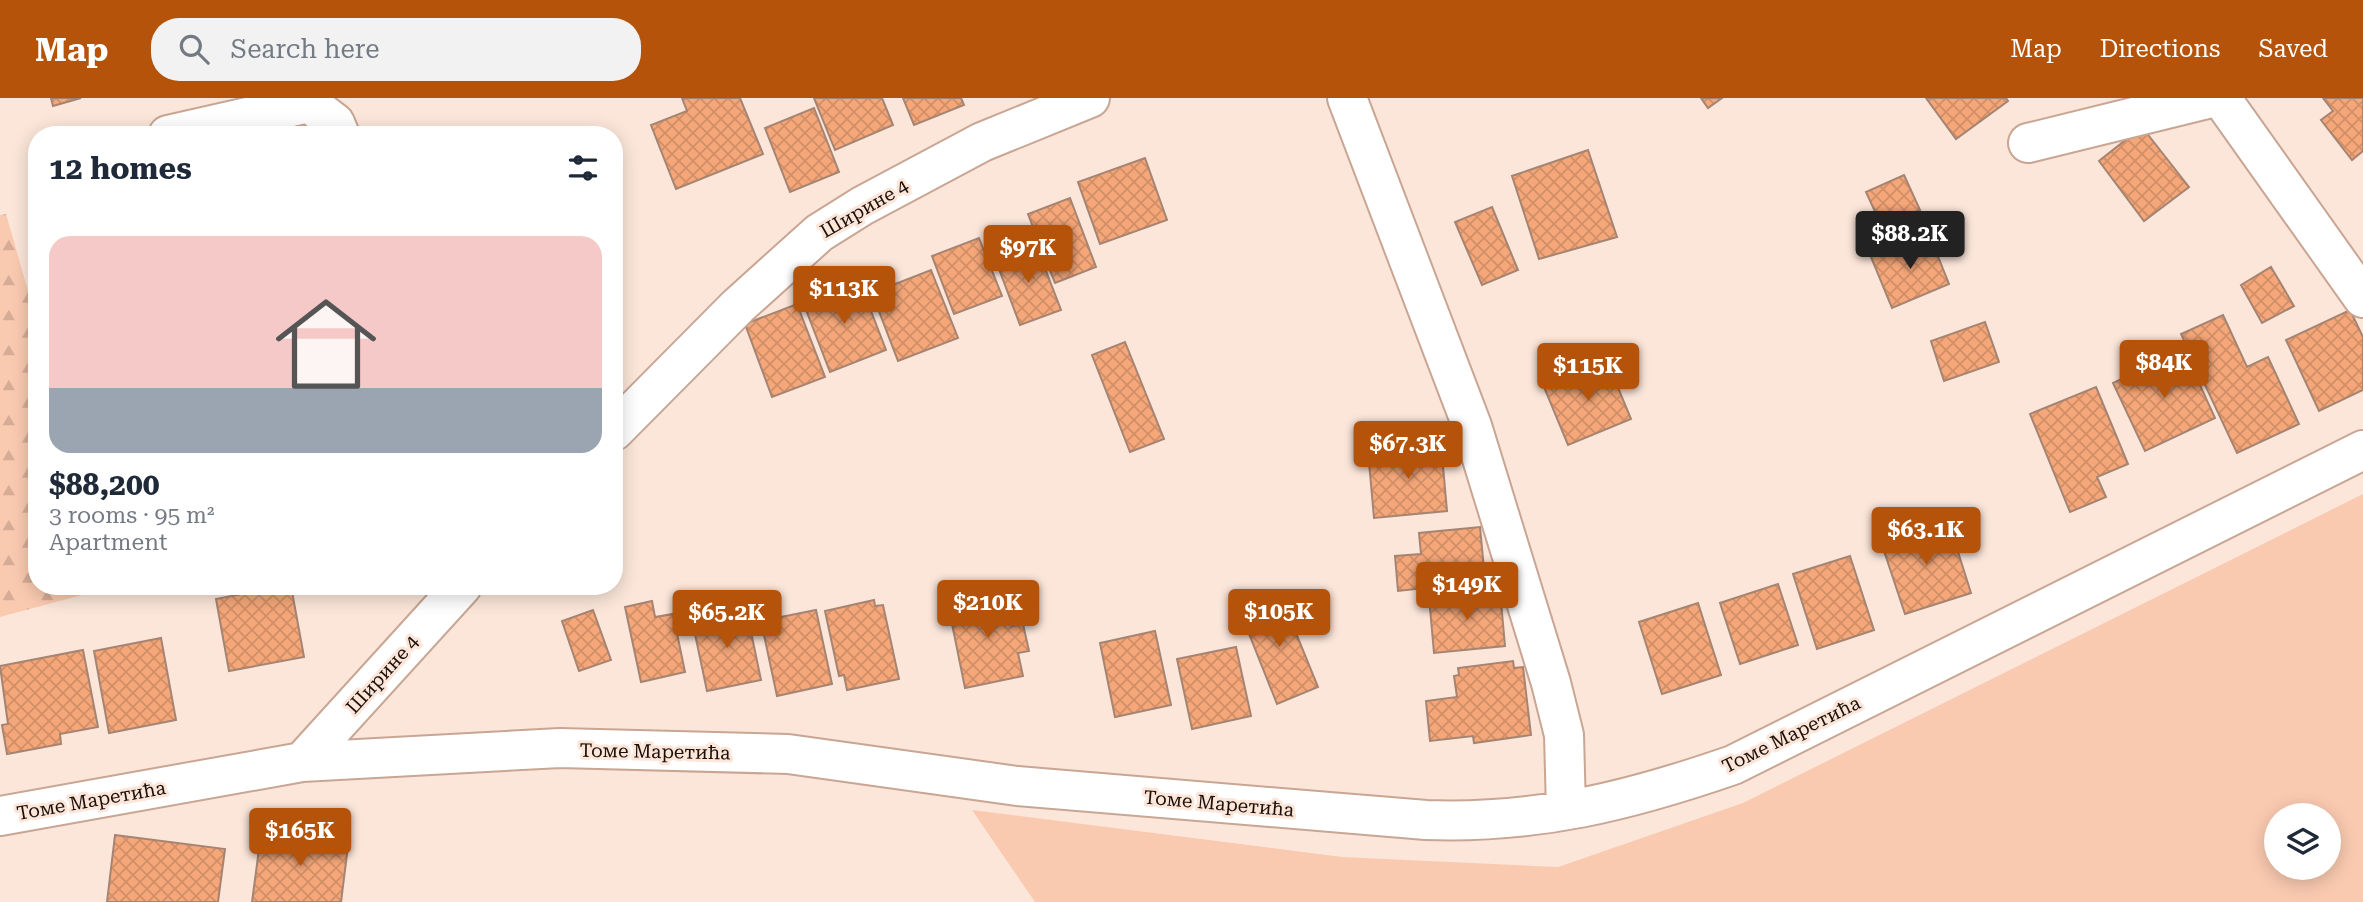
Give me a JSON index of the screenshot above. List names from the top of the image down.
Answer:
{
  "streets": {
    "street": ["Ширине 4", "Томе Маретића"]
  },
  "crossings": [
    ["Ширине 4", "Томе Маретића"]
  ],
  "page": {
    "header": "Map",
    "search": "Search here",
    "nav": ["Map", "Directions", "Saved"],
    "heading": "12 homes",
    "list": [
      {
        "name": "$88,200",
        "note": "3 rooms · 95 m² · Apartment"
      }
    ],
    "price": [
      "$88.2K",
      "$97K",
      "$113K",
      "$84K",
      "$115K",
      "$67.3K",
      "$63.1K",
      "$149K",
      "$210K",
      "$105K",
      "$65.2K",
      "$165K"
    ]
  }
}
